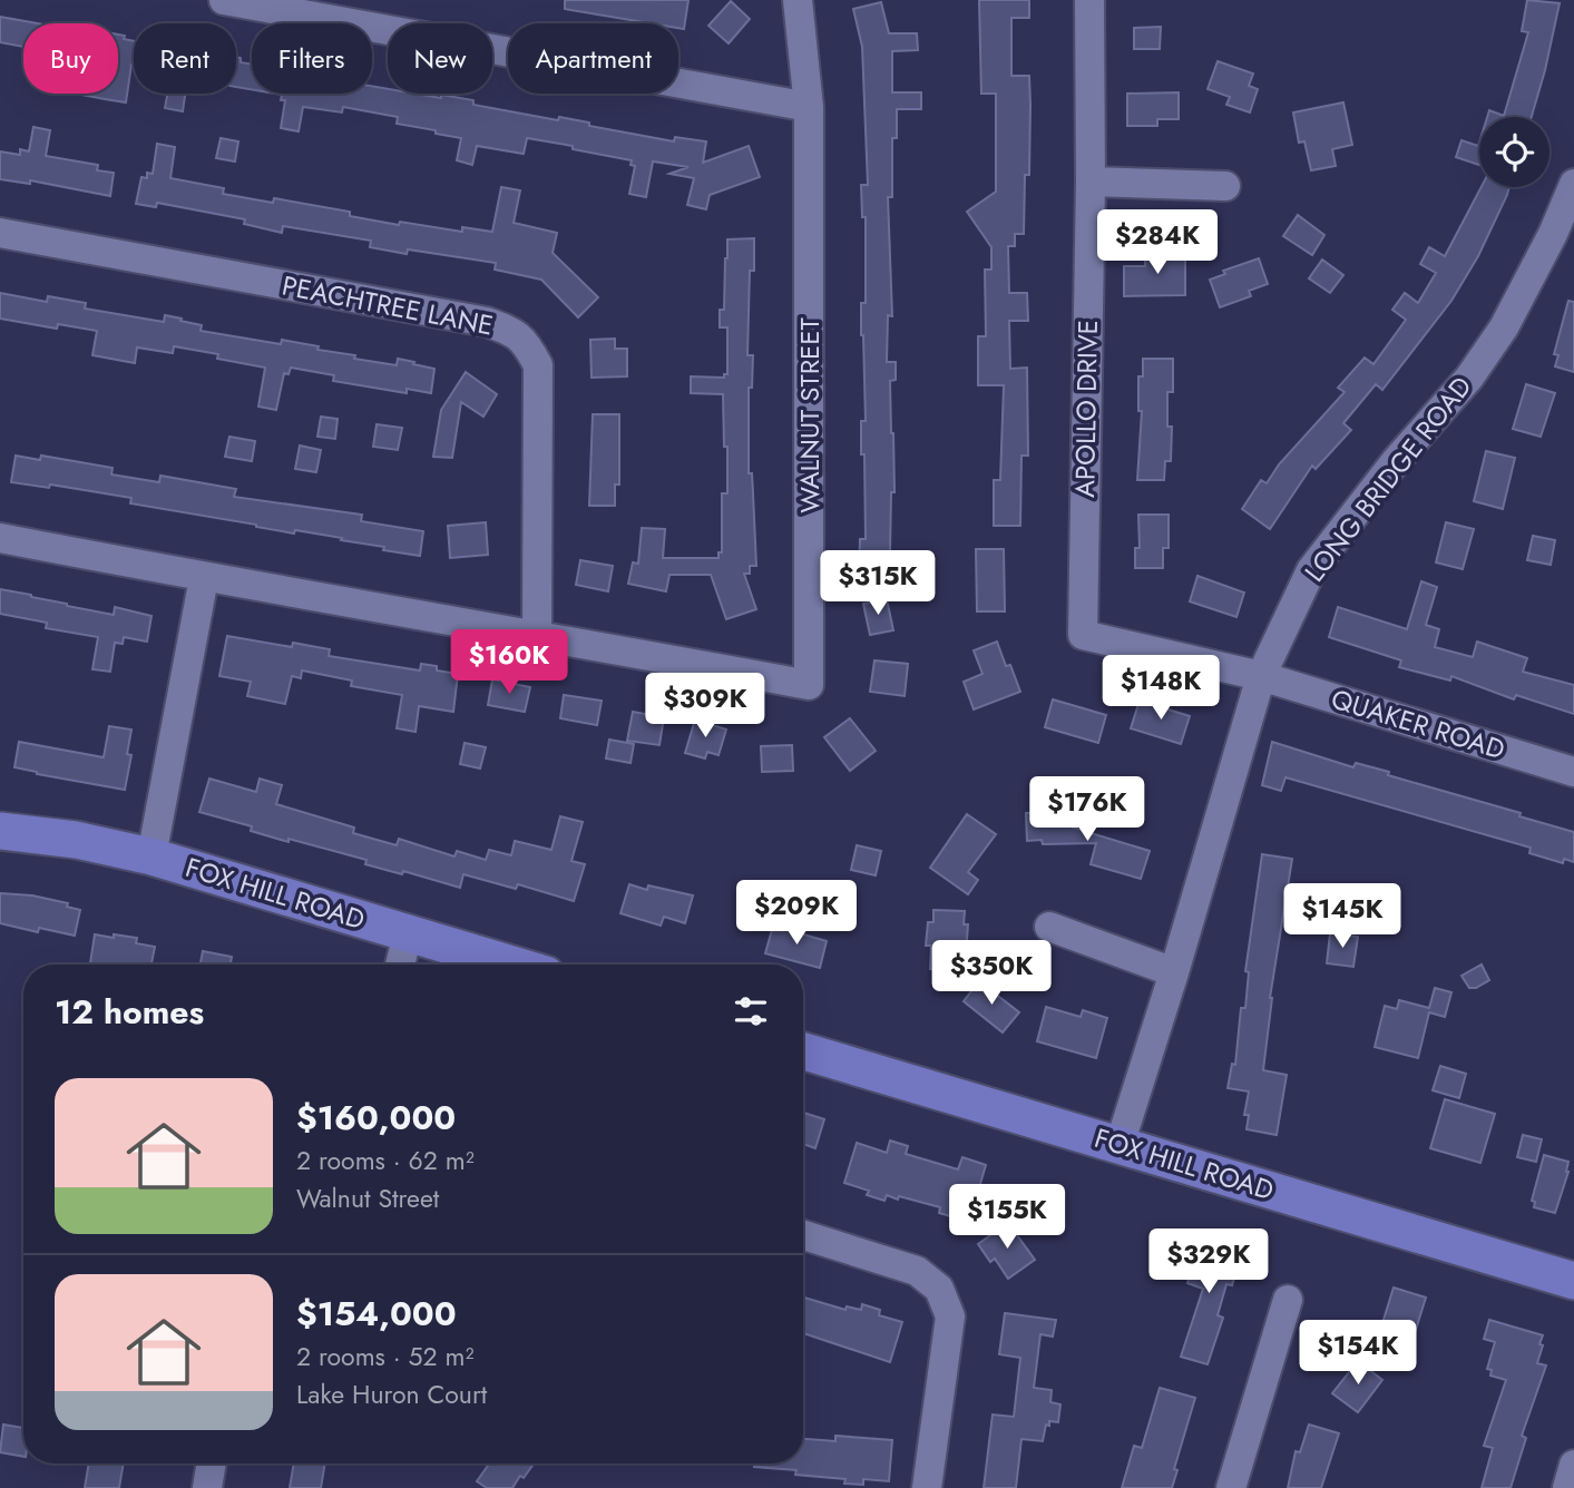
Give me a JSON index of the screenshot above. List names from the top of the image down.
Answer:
{
  "streets": {
    "main road": ["FOX HILL ROAD"],
    "street": [
      "PEACHTREE LANE",
      "APOLLO DRIVE",
      "WALNUT STREET",
      "LONG BRIDGE ROAD",
      "QUAKER ROAD"
    ]
  },
  "crossings": [
    ["PEACHTREE LANE", "WALNUT STREET"],
    ["APOLLO DRIVE", "LONG BRIDGE ROAD"],
    ["APOLLO DRIVE", "QUAKER ROAD"],
    ["LONG BRIDGE ROAD", "QUAKER ROAD"],
    ["LONG BRIDGE ROAD", "FOX HILL ROAD"]
  ],
  "page": {
    "chip": [
      "Buy",
      "Rent",
      "Filters",
      "New",
      "Apartment"
    ],
    "price": [
      "$284K",
      "$315K",
      "$160K",
      "$148K",
      "$309K",
      "$176K",
      "$209K",
      "$145K",
      "$350K",
      "$155K",
      "$329K",
      "$154K"
    ],
    "heading": "12 homes",
    "list": [
      {
        "name": "$160,000",
        "note": "2 rooms · 62 m² · Walnut Street"
      },
      {
        "name": "$154,000",
        "note": "2 rooms · 52 m² · Lake Huron Court"
      }
    ]
  }
}
